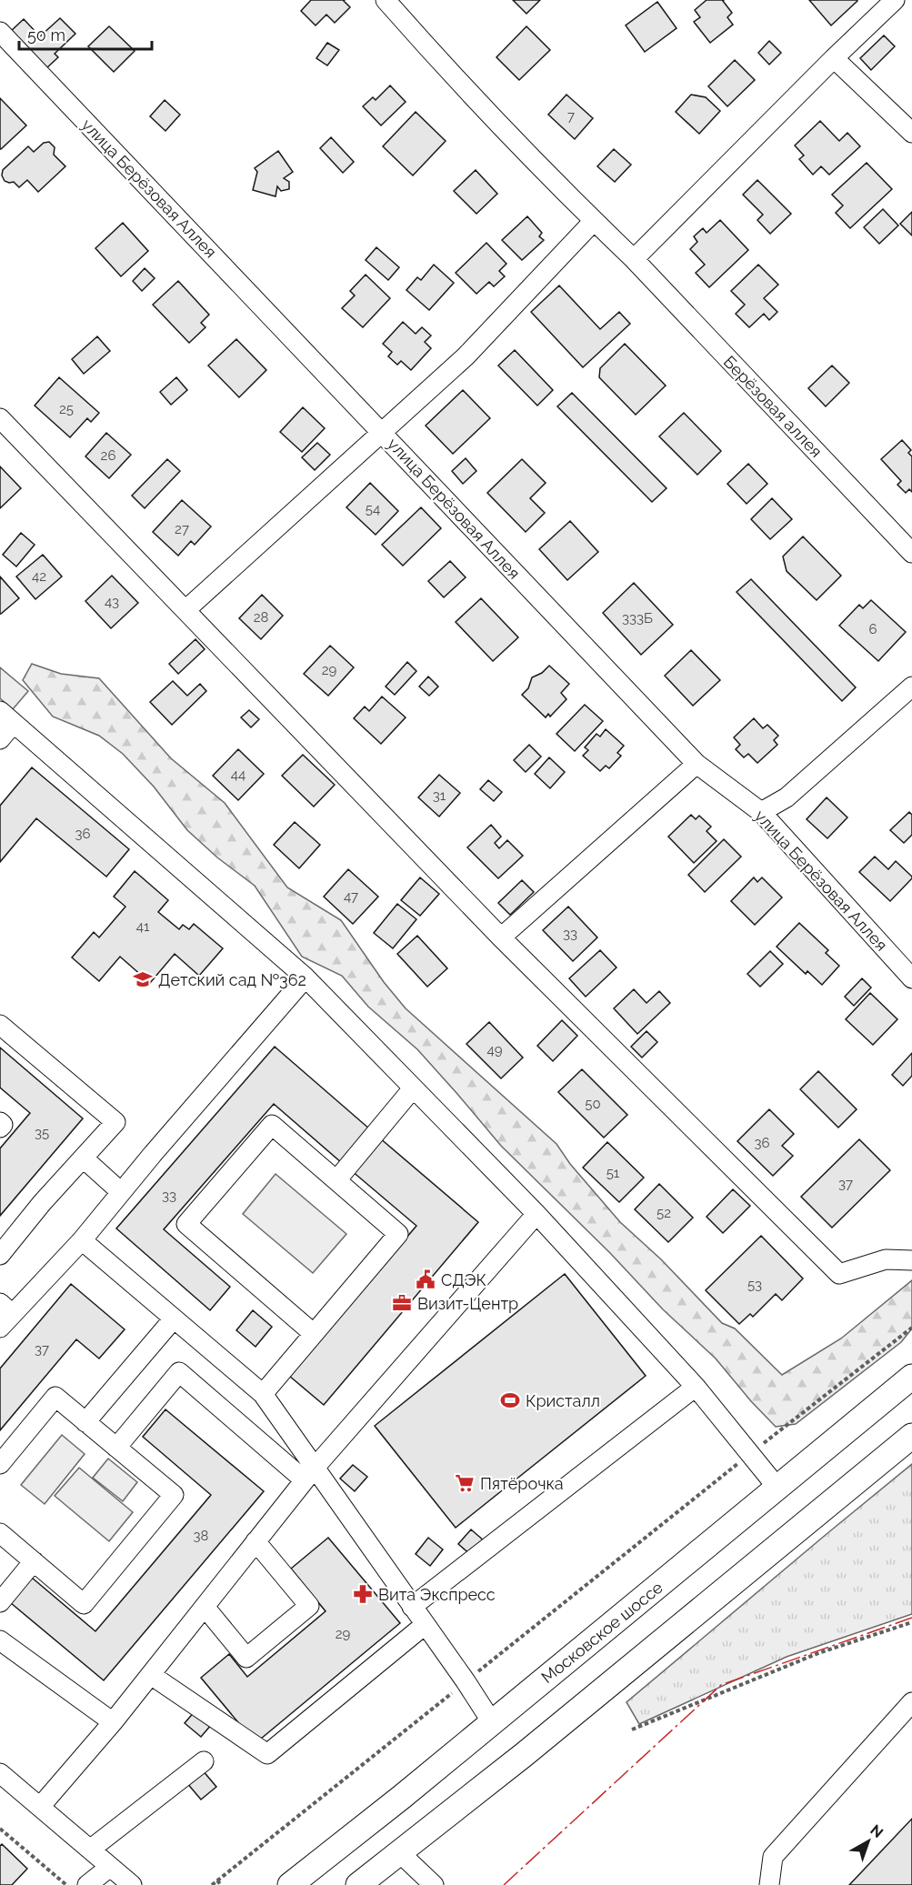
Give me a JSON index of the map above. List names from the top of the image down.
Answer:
{
  "streets": {
    "main road": ["Московское шоссе"],
    "street": ["улица Берёзовая Аллея", "Берёзовая аллея"]
  },
  "places": {
    "school or university": ["Детский сад №362"],
    "public building": ["СДЭК"],
    "office": ["Визит-Центр"],
    "sports": ["Кристалл"],
    "supermarket": ["Пятёрочка"],
    "pharmacy": ["Вита Экспресс"]
  },
  "house_numbers": [
    "7",
    "25",
    "26",
    "54",
    "27",
    "42",
    "43",
    "28",
    "333Б",
    "6",
    "29",
    "44",
    "31",
    "36",
    "47",
    "41",
    "33",
    "49",
    "50",
    "35",
    "36",
    "51",
    "37",
    "33",
    "52",
    "53",
    "37",
    "38",
    "29"
  ],
  "scale_bar": "50 m",
  "north": "top right"
}
